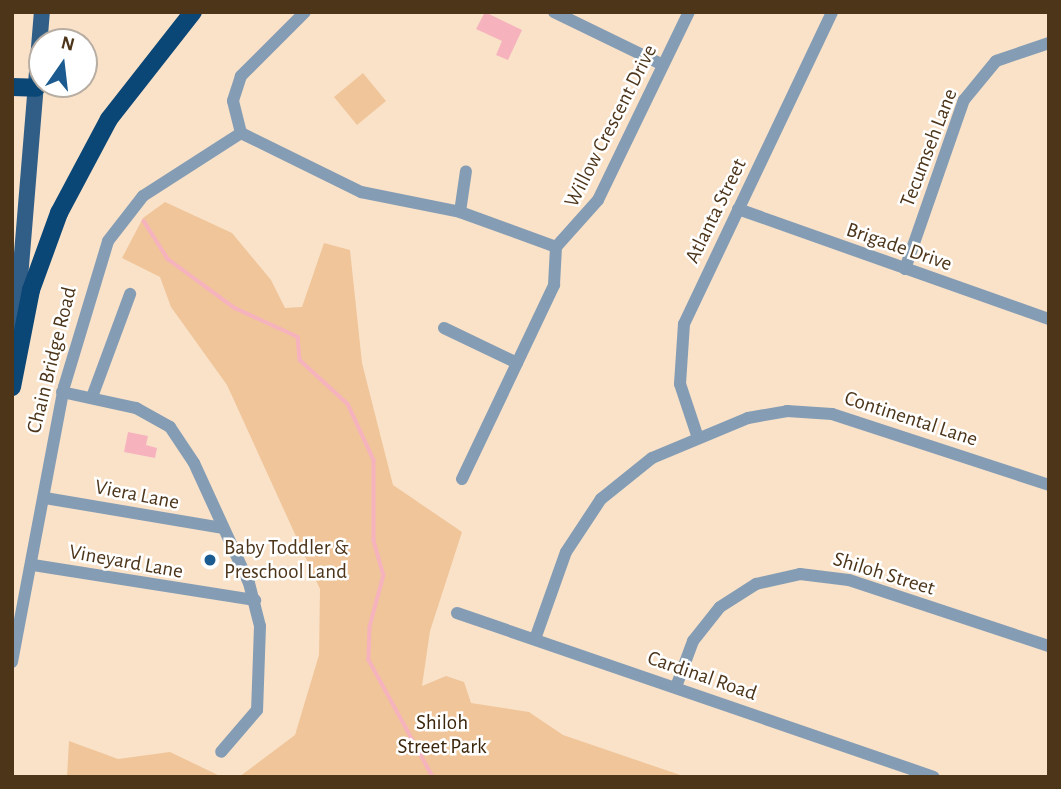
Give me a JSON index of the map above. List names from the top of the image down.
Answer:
{
  "streets": {
    "main road": ["Chain Bridge Road"],
    "street": [
      "Willow Crescent Drive",
      "Tecumseh Lane",
      "Atlanta Street",
      "Brigade Drive",
      "Continental Lane",
      "Viera Lane",
      "Vineyard Lane",
      "Shiloh Street",
      "Cardinal Road"
    ]
  },
  "crossings": [
    ["Tecumseh Lane", "Brigade Drive"],
    ["Atlanta Street", "Brigade Drive"],
    ["Atlanta Street", "Continental Lane"],
    ["Chain Bridge Road", "Viera Lane"],
    ["Chain Bridge Road", "Vineyard Lane"],
    ["Continental Lane", "Cardinal Road"],
    ["Shiloh Street", "Cardinal Road"]
  ],
  "parks": ["Shiloh Street Park"],
  "places": ["Baby Toddler & Preschool Land"],
  "north": "top"
}
